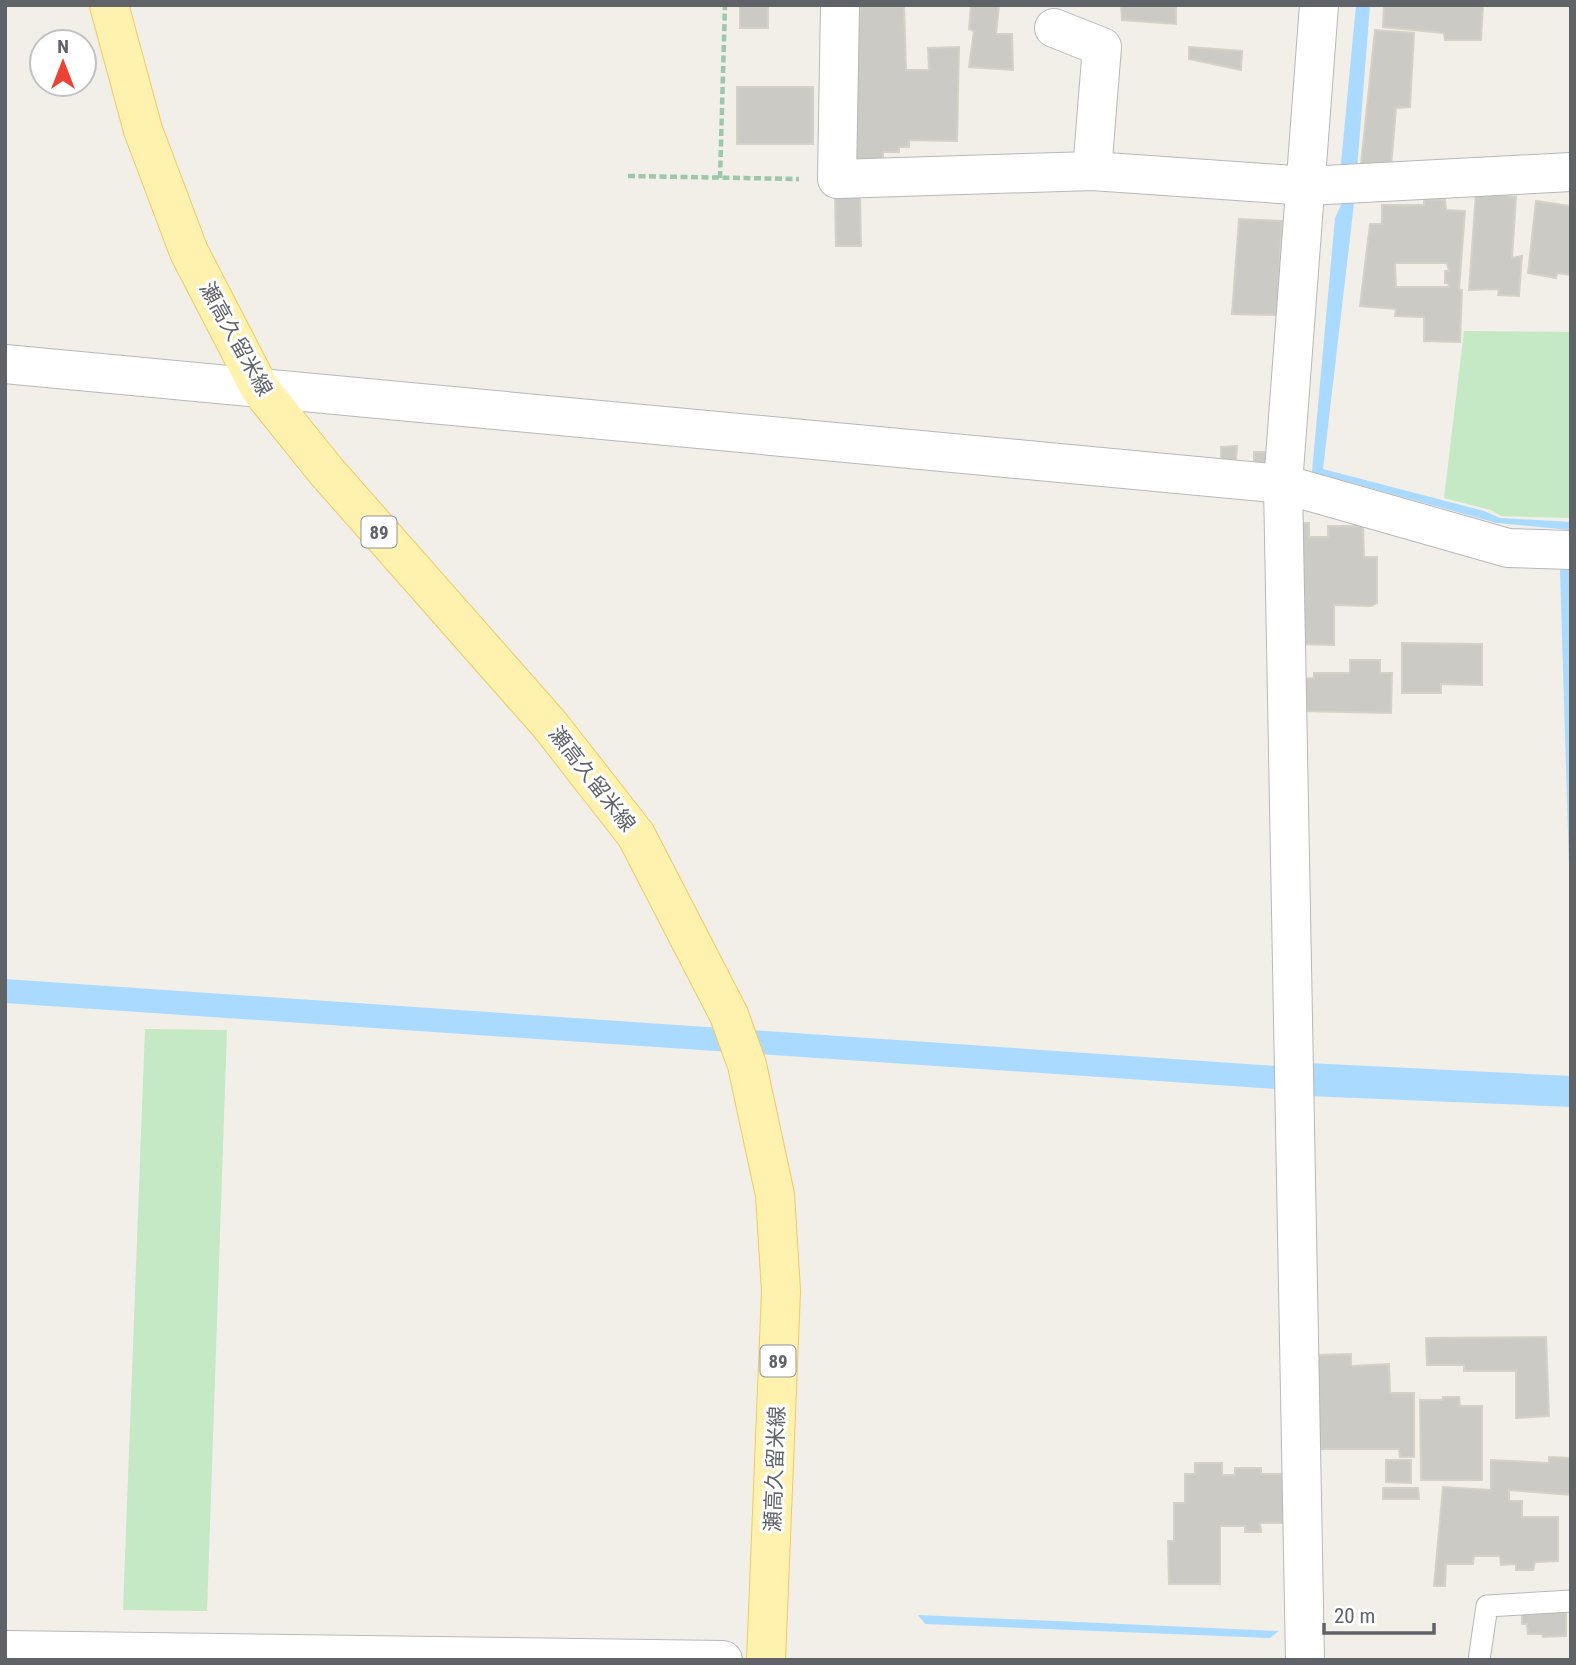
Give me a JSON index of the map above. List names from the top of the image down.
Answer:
{
  "streets": {
    "main road": ["瀬高久留米線", "89"]
  },
  "scale_bar": "20 m",
  "north": "top"
}
